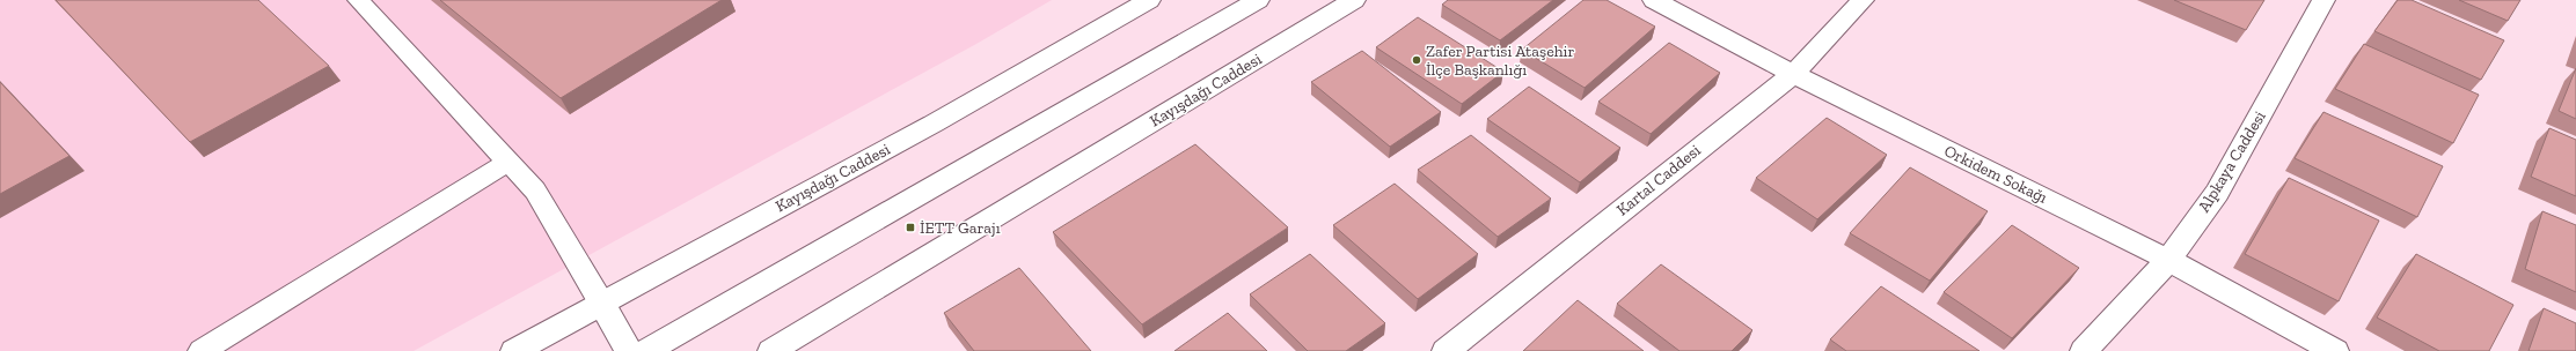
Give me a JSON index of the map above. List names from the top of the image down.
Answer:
{
  "streets": {
    "street": [
      "Kayışdağı Caddesi",
      "Alpkaya Caddesi",
      "Orkidem Sokağı",
      "Kartal Caddesi"
    ]
  },
  "crossings": [
    ["Alpkaya Caddesi", "Orkidem Sokağı"],
    ["Orkidem Sokağı", "Kartal Caddesi"]
  ],
  "places": {
    "other": ["Zafer Partisi Ataşehir İlçe Başkanlığı"],
    "transit": ["İETT Garajı"]
  }
}
